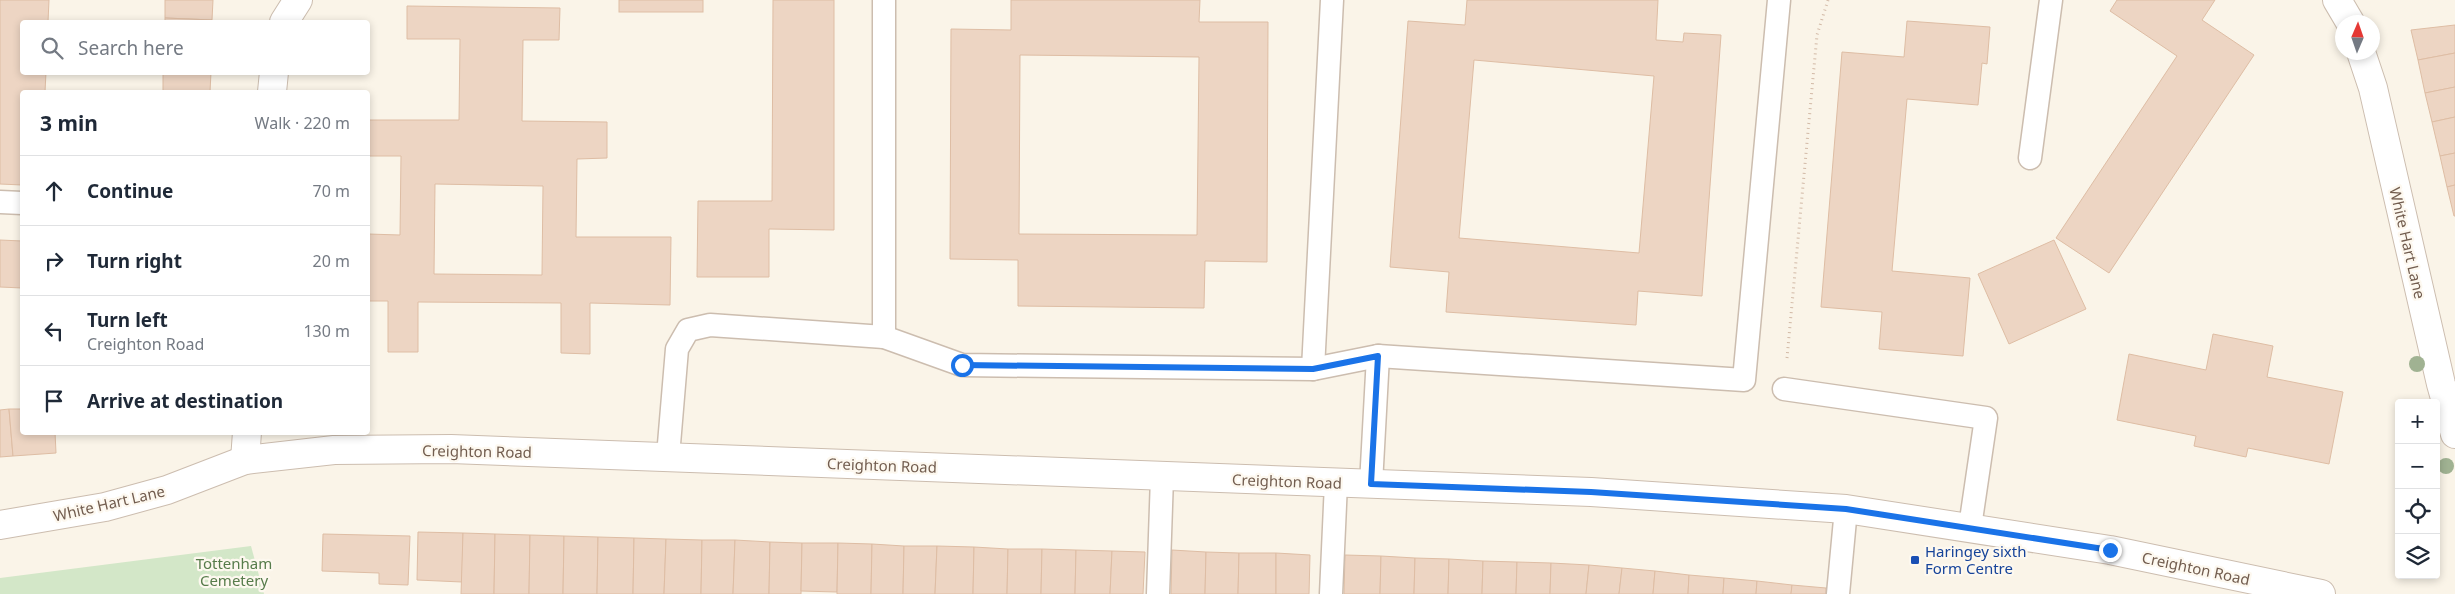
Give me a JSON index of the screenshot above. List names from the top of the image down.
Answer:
{
  "streets": {
    "street": ["White Hart Lane", "Creighton Road"]
  },
  "crossings": [
    ["White Hart Lane", "Creighton Road"]
  ],
  "parks": ["Tottenham Cemetery"],
  "places": {
    "transit": ["Haringey sixth Form Centre"]
  },
  "north": "top",
  "page": {
    "search": "Search here",
    "heading": ["3 min", "Walk · 220 m"],
    "list": [
      ["Continue", "70 m"],
      ["Turn right", "20 m"],
      ["Turn left", "Creighton Road", "130 m"],
      "Arrive at destination"
    ],
    "map_buttons": ["+", "−"]
  }
}
